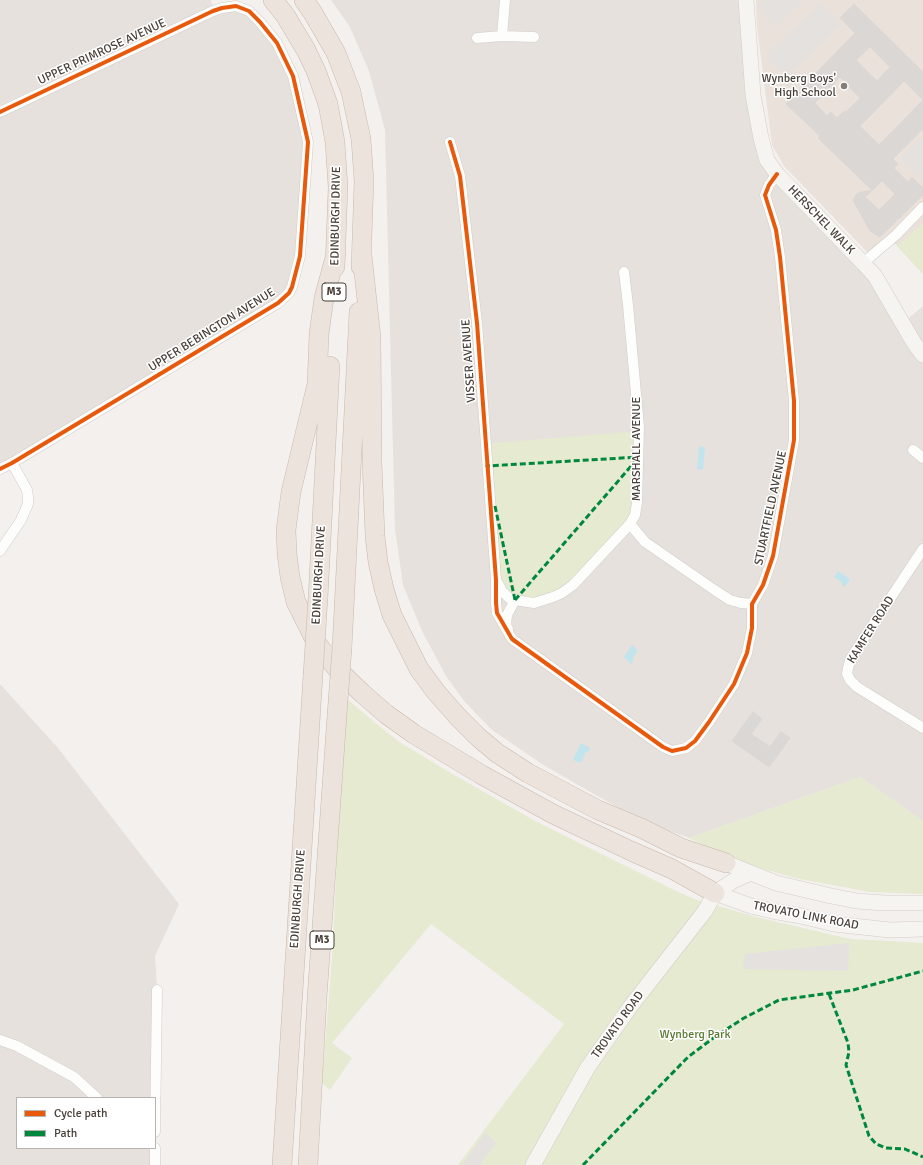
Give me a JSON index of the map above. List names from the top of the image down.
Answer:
{
  "streets": {
    "highway": ["EDINBURGH DRIVE", "M3"],
    "main road": ["HERSCHEL WALK", "TROVATO LINK ROAD", "TROVATO ROAD"],
    "street": [
      "UPPER PRIMROSE AVENUE",
      "UPPER BEBINGTON AVENUE",
      "VISSER AVENUE",
      "MARSHALL AVENUE",
      "STUARTFIELD AVENUE",
      "KAMFER ROAD"
    ]
  },
  "crossings": [
    ["UPPER PRIMROSE AVENUE", "UPPER BEBINGTON AVENUE"],
    ["HERSCHEL WALK", "STUARTFIELD AVENUE"],
    ["VISSER AVENUE", "STUARTFIELD AVENUE"],
    ["TROVATO LINK ROAD", "TROVATO ROAD"]
  ],
  "parks": ["Wynberg Park"],
  "places": ["Wynberg Boys' High School"],
  "legend": ["Cycle path", "Path"]
}
